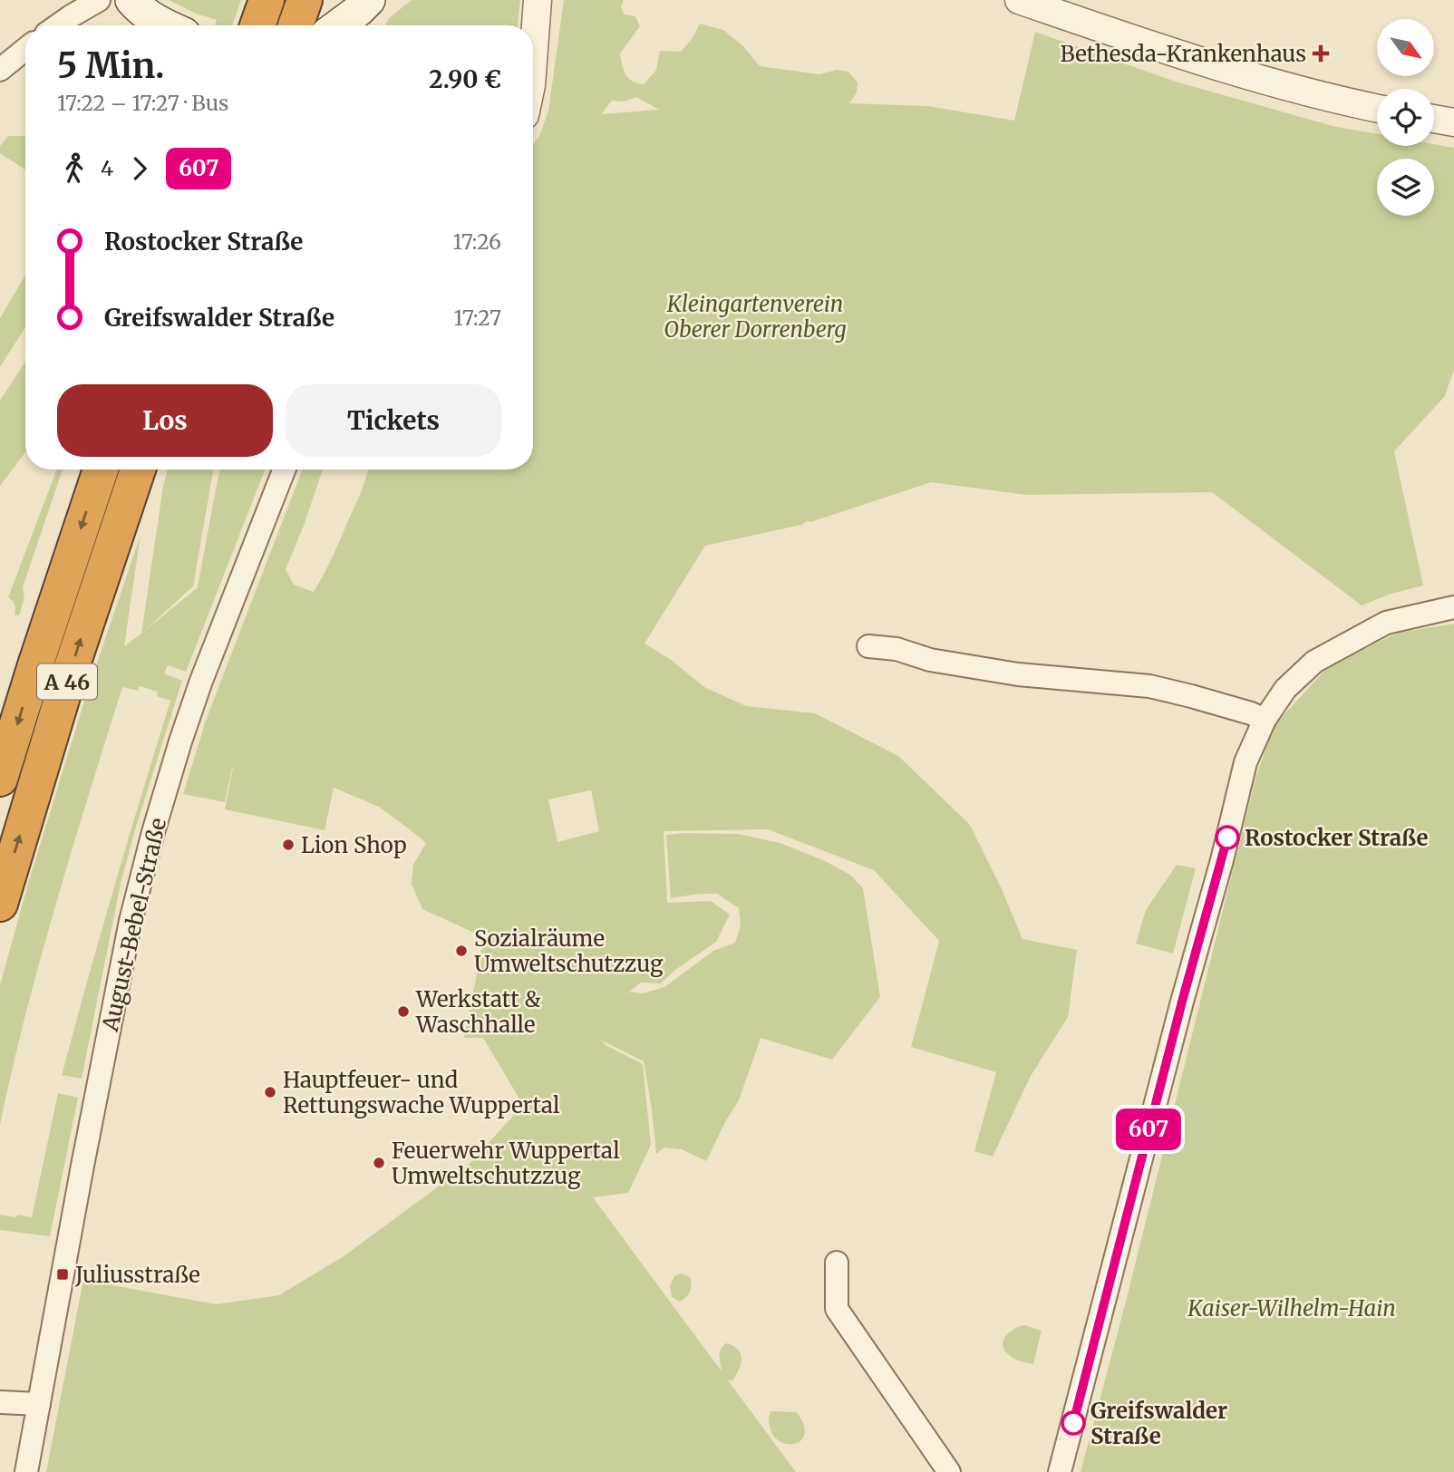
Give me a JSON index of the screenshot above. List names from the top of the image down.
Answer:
{
  "streets": {
    "highway": ["A 46"],
    "street": ["August-Bebel-Straße"]
  },
  "parks": ["Kleingartenverein Oberer Dorrenberg", "Kaiser-Wilhelm-Hain"],
  "places": {
    "health": ["Bethesda-Krankenhaus"],
    "other": [
      "Rostocker Straße",
      "Lion Shop",
      "Sozialräume Umweltschutzzug",
      "Werkstatt & Waschhalle",
      "Hauptfeuer- und Rettungswache Wuppertal",
      "Feuerwehr Wuppertal Umweltschutzzug",
      "Greifswalder Straße"
    ],
    "transit": ["Juliusstraße"]
  },
  "lines": ["bus line 607"],
  "north": "bottom right",
  "page": {
    "on_map": "607",
    "heading": ["5 Min.", "17:22 – 17:27 · Bus", "2.90 €"],
    "legs": ["4", "607"],
    "list": [
      {
        "name": "Rostocker Straße",
        "value": "17:26"
      },
      {
        "name": "Greifswalder Straße",
        "value": "17:27"
      }
    ],
    "buttons": ["Los", "Tickets"]
  }
}
